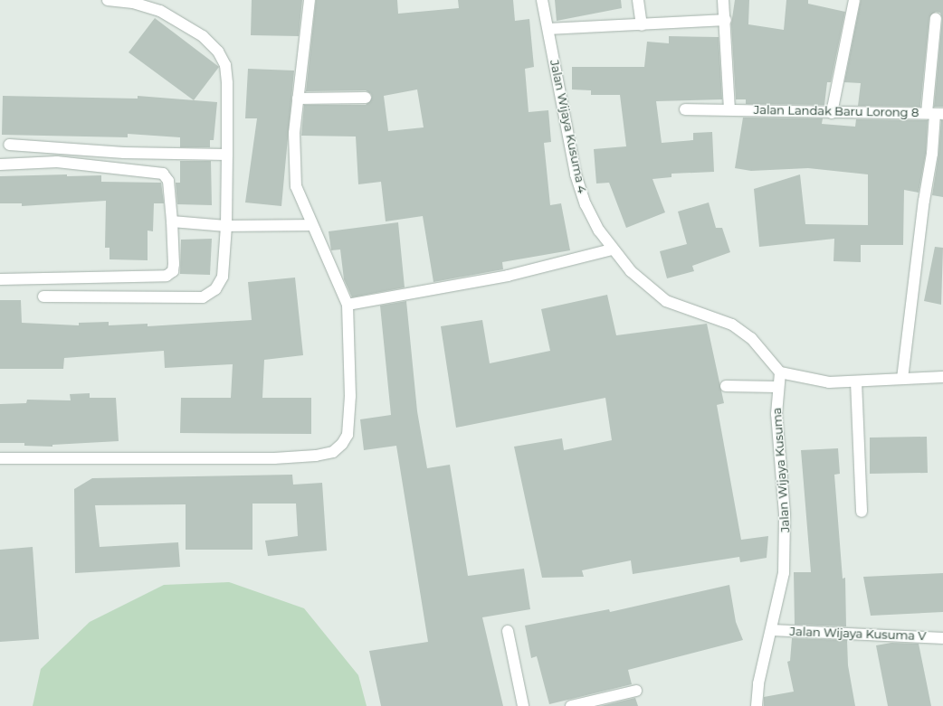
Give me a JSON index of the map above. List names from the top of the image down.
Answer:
{
  "streets": {
    "street": [
      "Jalan Landak Baru Lorong 8",
      "Jalan Wijaya Kusuma 4",
      "Jalan Wijaya Kusuma",
      "Jalan Wijaya Kusuma V"
    ]
  },
  "crossings": [
    ["Jalan Wijaya Kusuma 4", "Jalan Wijaya Kusuma"],
    ["Jalan Wijaya Kusuma", "Jalan Wijaya Kusuma V"]
  ]
}
